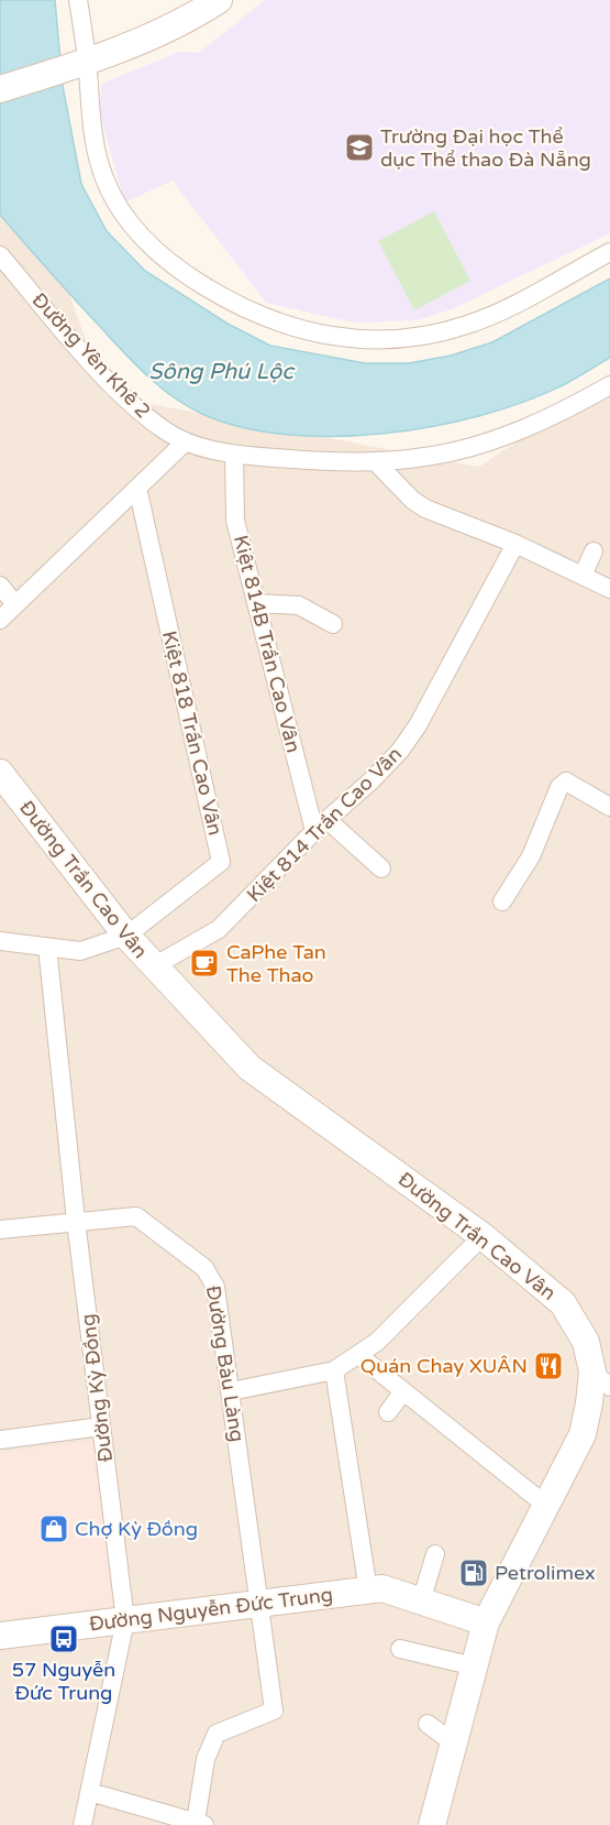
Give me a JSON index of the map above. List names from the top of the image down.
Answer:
{
  "streets": {
    "main road": ["Đường Trần Cao Vân", "Đường Nguyễn Đức Trung"],
    "street": [
      "Đường Yên Khê 2",
      "Kiệt 814B Trần Cao Vân",
      "Kiệt 818 Trần Cao Vân",
      "Kiệt 814 Trần Cao Vân",
      "Đường Bàu Làng",
      "Đường Kỳ Đồng"
    ]
  },
  "crossings": [
    ["Đường Yên Khê 2", "Kiệt 814B Trần Cao Vân"],
    ["Kiệt 814B Trần Cao Vân", "Kiệt 814 Trần Cao Vân"],
    ["Kiệt 818 Trần Cao Vân", "Đường Trần Cao Vân"],
    ["Kiệt 814 Trần Cao Vân", "Đường Trần Cao Vân"],
    ["Đường Trần Cao Vân", "Đường Nguyễn Đức Trung"],
    ["Đường Bàu Làng", "Đường Kỳ Đồng"],
    ["Đường Bàu Làng", "Đường Nguyễn Đức Trung"],
    ["Đường Kỳ Đồng", "Đường Nguyễn Đức Trung"]
  ],
  "water": ["Sông Phú Lộc"],
  "places": {
    "school or university": ["Trường Đại học Thể dục Thể thao Đà Nẵng"],
    "cafe": ["CaPhe Tan The Thao"],
    "restaurant": ["Quán Chay XUÂN"],
    "shop": ["Chợ Kỳ Đồng"],
    "fuel station": ["Petrolimex"],
    "bus stop": ["57 Nguyễn Đức Trung"]
  }
}
